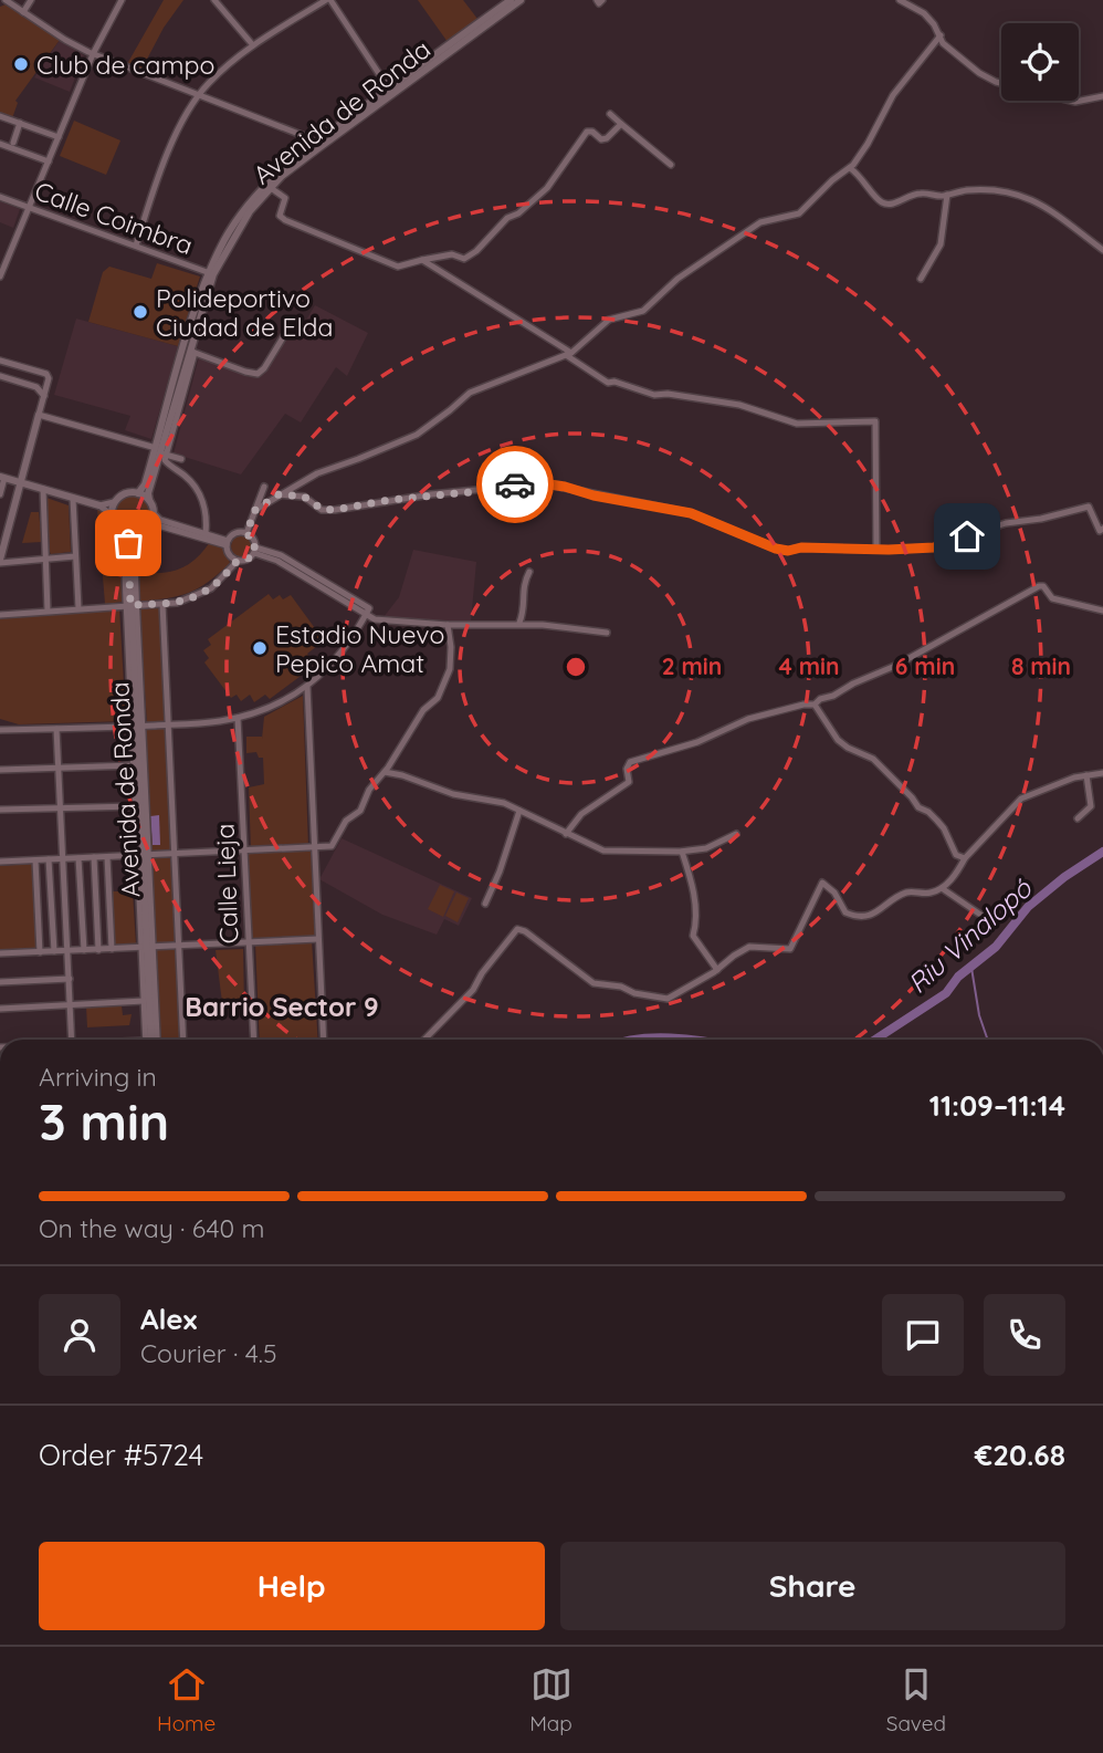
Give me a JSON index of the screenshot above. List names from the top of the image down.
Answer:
{
  "streets": {
    "street": ["Avenida de Ronda", "Calle Coimbra", "Calle Lieja"]
  },
  "crossings": [
    ["Avenida de Ronda", "Calle Coimbra"]
  ],
  "districts": ["Barrio Sector 9"],
  "water": ["Riu Vinalopó"],
  "places": ["Club de campo", "Polideportivo Ciudad de Elda", "Estadio Nuevo Pepico Amat"],
  "page": {
    "heading": ["3 min", "Arriving in", "11:09–11:14"],
    "panel": [
      "Alex",
      "Courier · 4.5",
      "Order #5724",
      "€20.68"
    ],
    "bar": "On the way · 640 m",
    "buttons": ["Help", "Share"],
    "tabs": ["Home", "Map", "Saved"]
  },
  "rings": [
    "2 min",
    "4 min",
    "6 min",
    "8 min"
  ]
}
